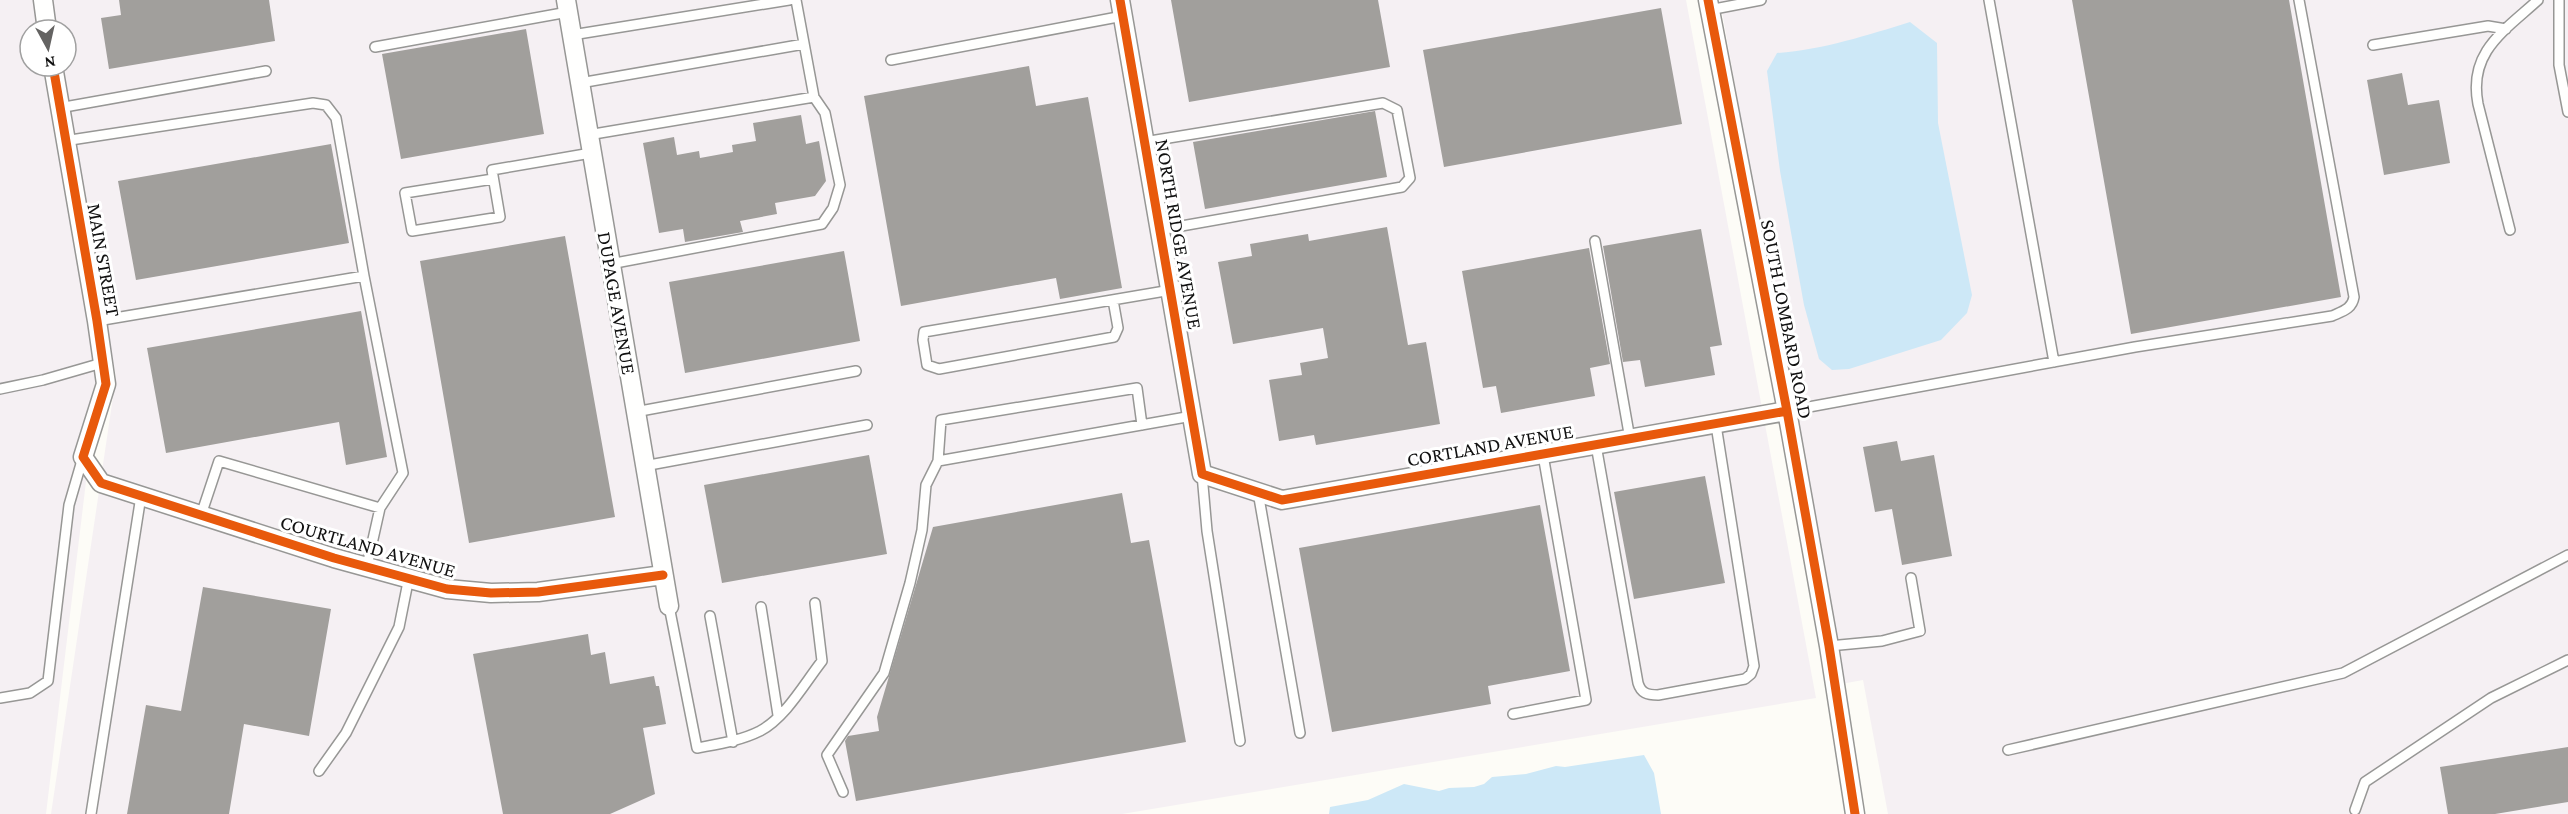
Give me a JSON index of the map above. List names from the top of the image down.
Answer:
{
  "streets": {
    "street": [
      "NORTH RIDGE AVENUE",
      "MAIN STREET",
      "DUPAGE AVENUE",
      "SOUTH LOMBARD ROAD",
      "CORTLAND AVENUE",
      "COURTLAND AVENUE"
    ]
  },
  "crossings": [
    ["NORTH RIDGE AVENUE", "CORTLAND AVENUE"],
    ["MAIN STREET", "COURTLAND AVENUE"],
    ["DUPAGE AVENUE", "COURTLAND AVENUE"],
    ["SOUTH LOMBARD ROAD", "CORTLAND AVENUE"]
  ],
  "north": "bottom"
}
